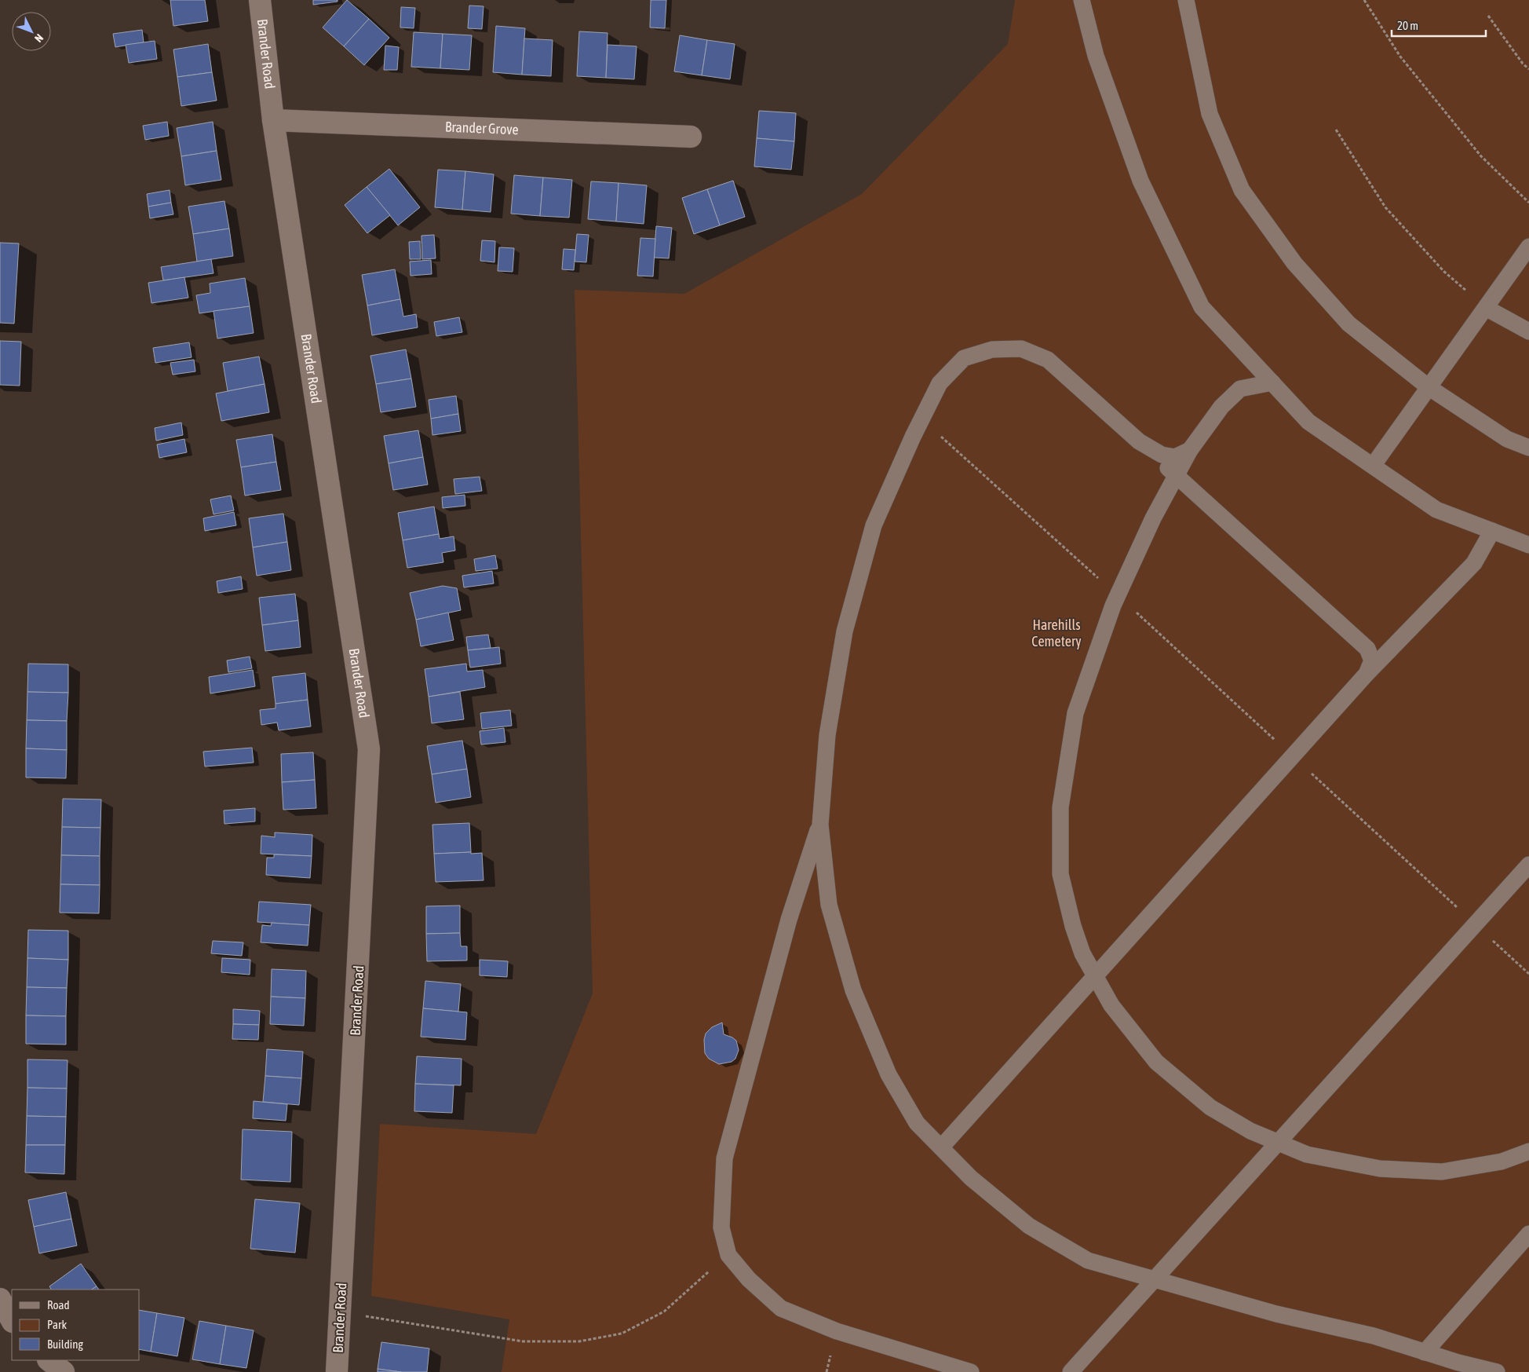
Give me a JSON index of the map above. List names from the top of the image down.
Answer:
{
  "streets": {
    "street": ["Brander Road", "Brander Grove"]
  },
  "crossings": [
    ["Brander Road", "Brander Grove"]
  ],
  "parks": ["Harehills Cemetery"],
  "legend": ["Road", "Park", "Building"],
  "scale_bar": "20 m",
  "north": "bottom right"
}
